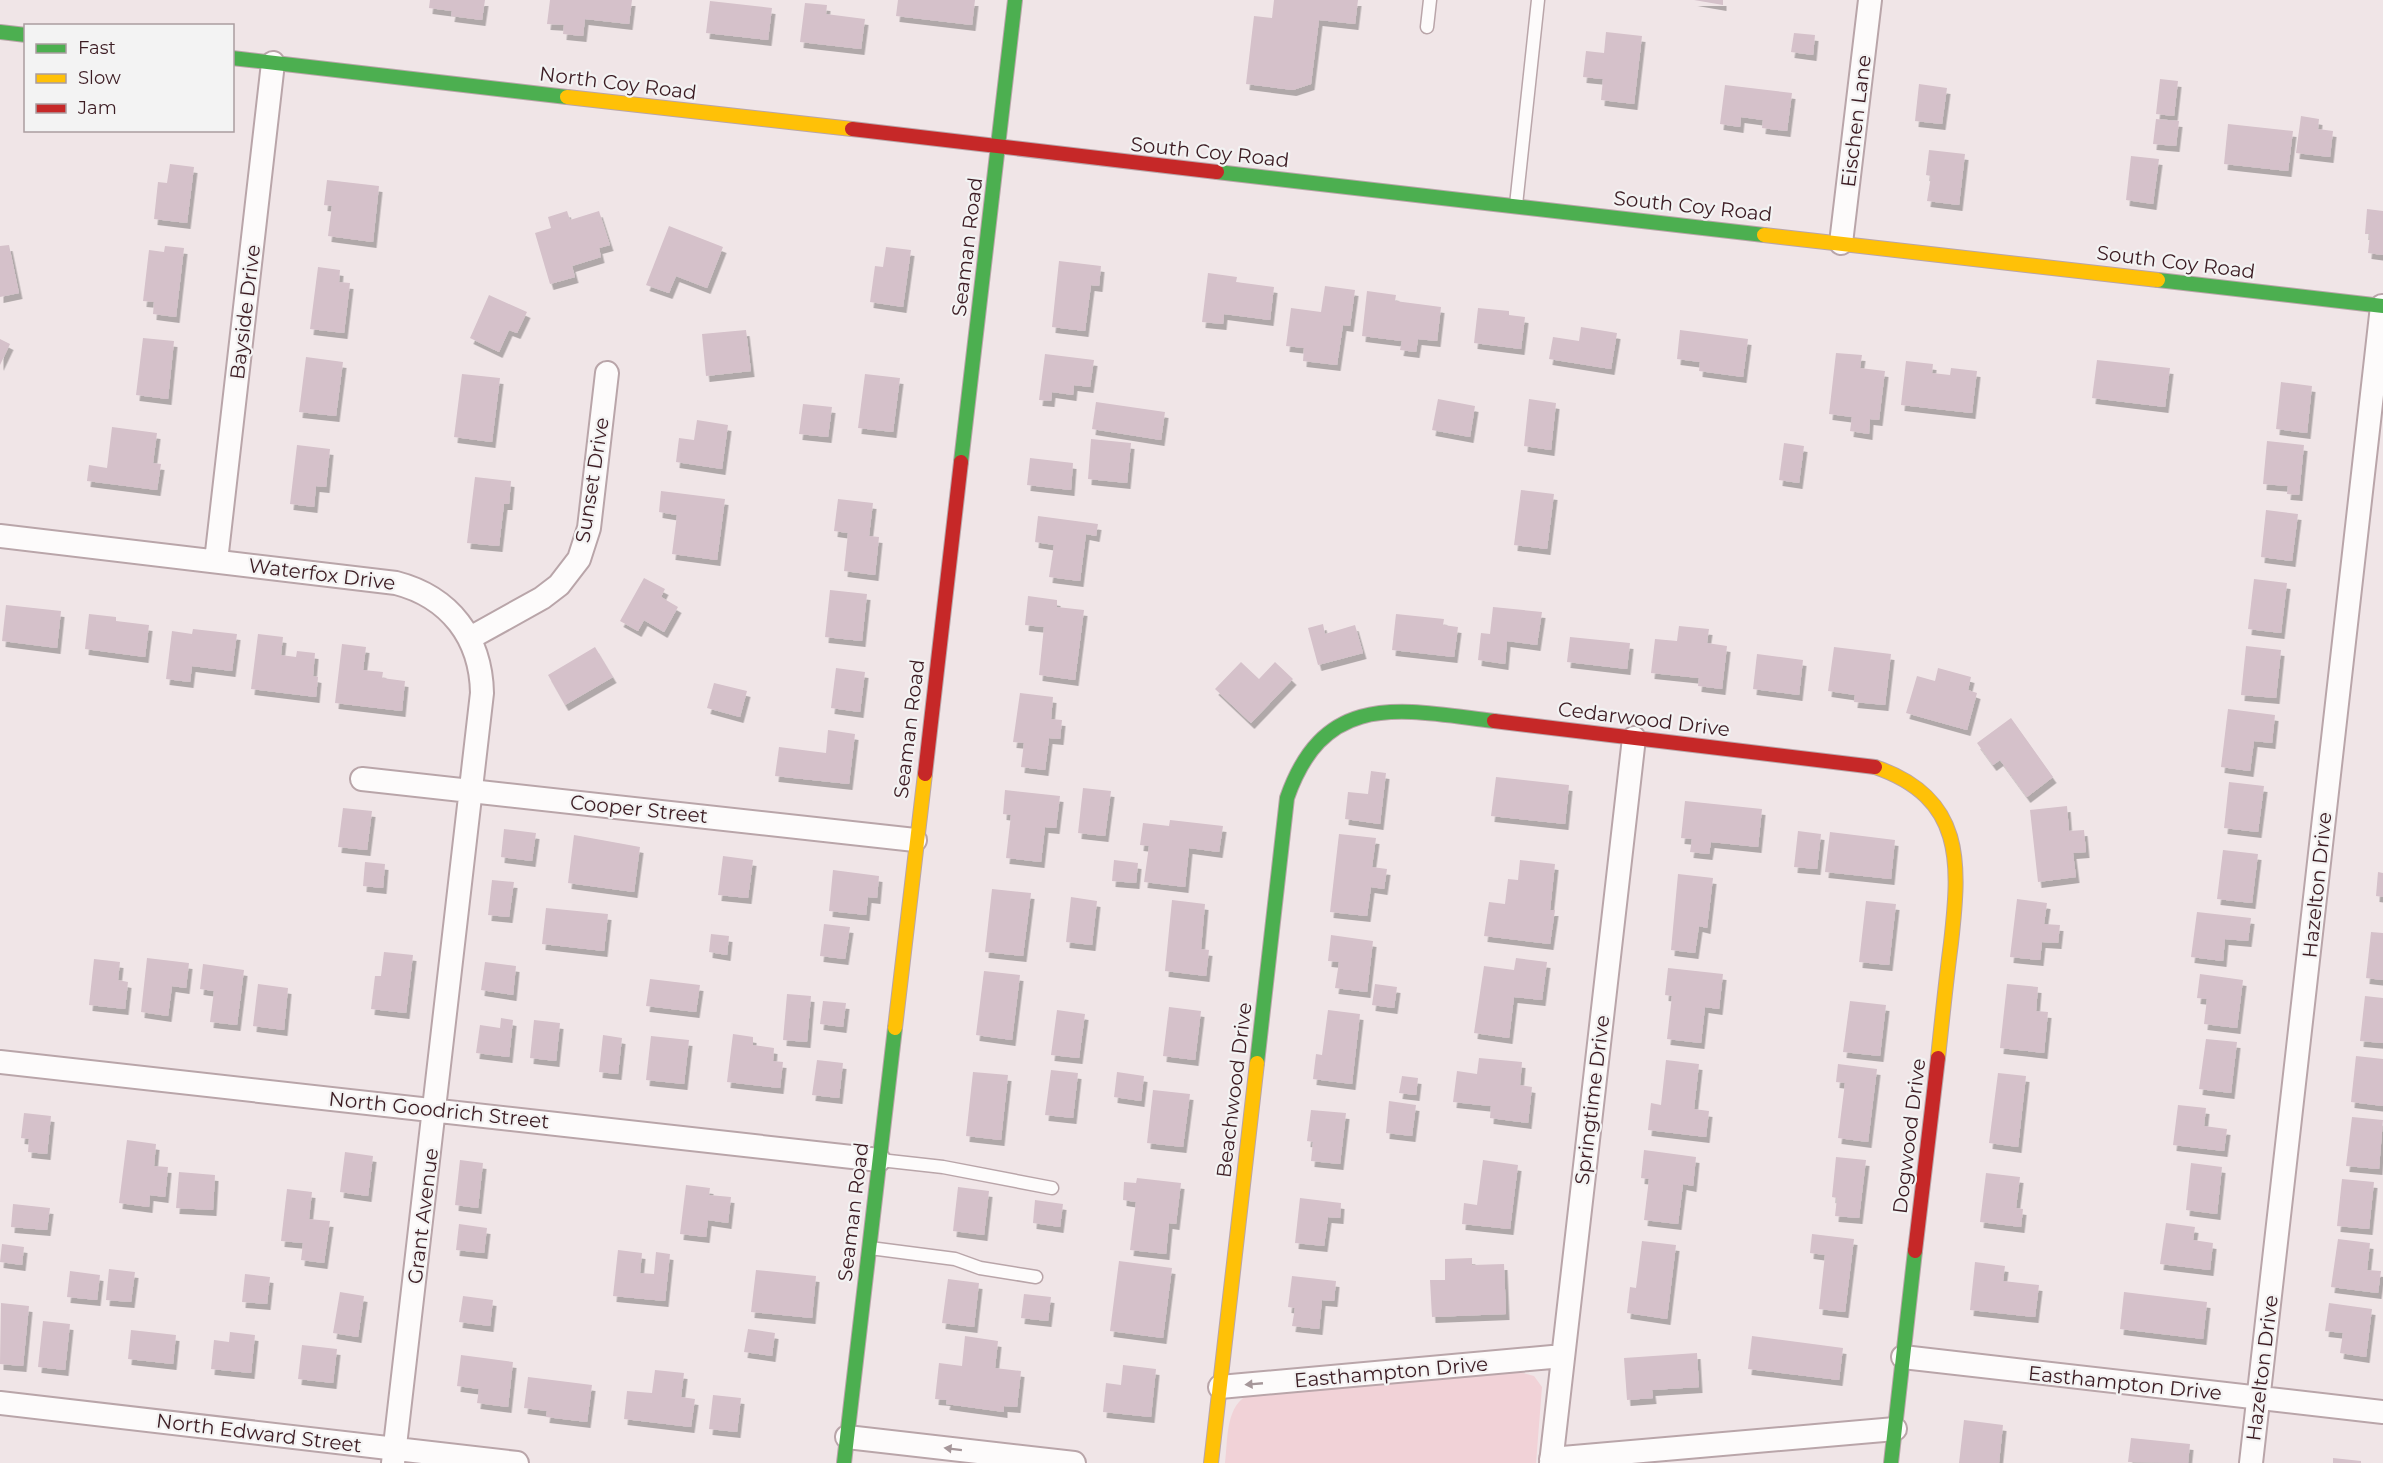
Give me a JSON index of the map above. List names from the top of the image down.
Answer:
{
  "streets": {
    "street": [
      "North Coy Road",
      "Eischen Lane",
      "South Coy Road",
      "Seaman Road",
      "Bayside Drive",
      "Sunset Drive",
      "Waterfox Drive",
      "Cedarwood Drive",
      "Cooper Street",
      "Hazelton Drive",
      "Beachwood Drive",
      "Springtime Drive",
      "North Goodrich Street",
      "Dogwood Drive",
      "Grant Avenue",
      "Easthampton Drive",
      "North Edward Street"
    ]
  },
  "crossings": [
    ["North Coy Road", "South Coy Road"],
    ["North Coy Road", "Seaman Road"],
    ["North Coy Road", "Bayside Drive"],
    ["Eischen Lane", "South Coy Road"],
    ["South Coy Road", "Seaman Road"],
    ["South Coy Road", "Hazelton Drive"],
    ["Seaman Road", "Cooper Street"],
    ["Seaman Road", "North Goodrich Street"],
    ["Bayside Drive", "Waterfox Drive"],
    ["Sunset Drive", "Waterfox Drive"],
    ["Waterfox Drive", "Cooper Street"],
    ["Waterfox Drive", "Grant Avenue"],
    ["Cedarwood Drive", "Beachwood Drive"],
    ["Cedarwood Drive", "Springtime Drive"],
    ["Cedarwood Drive", "Dogwood Drive"],
    ["Cooper Street", "Grant Avenue"],
    ["Hazelton Drive", "Easthampton Drive"],
    ["Beachwood Drive", "Easthampton Drive"],
    ["Springtime Drive", "Easthampton Drive"],
    ["North Goodrich Street", "Grant Avenue"],
    ["Dogwood Drive", "Easthampton Drive"],
    ["Grant Avenue", "North Edward Street"]
  ],
  "one_way": ["Easthampton Drive"],
  "legend": ["Fast", "Slow", "Jam"]
}
